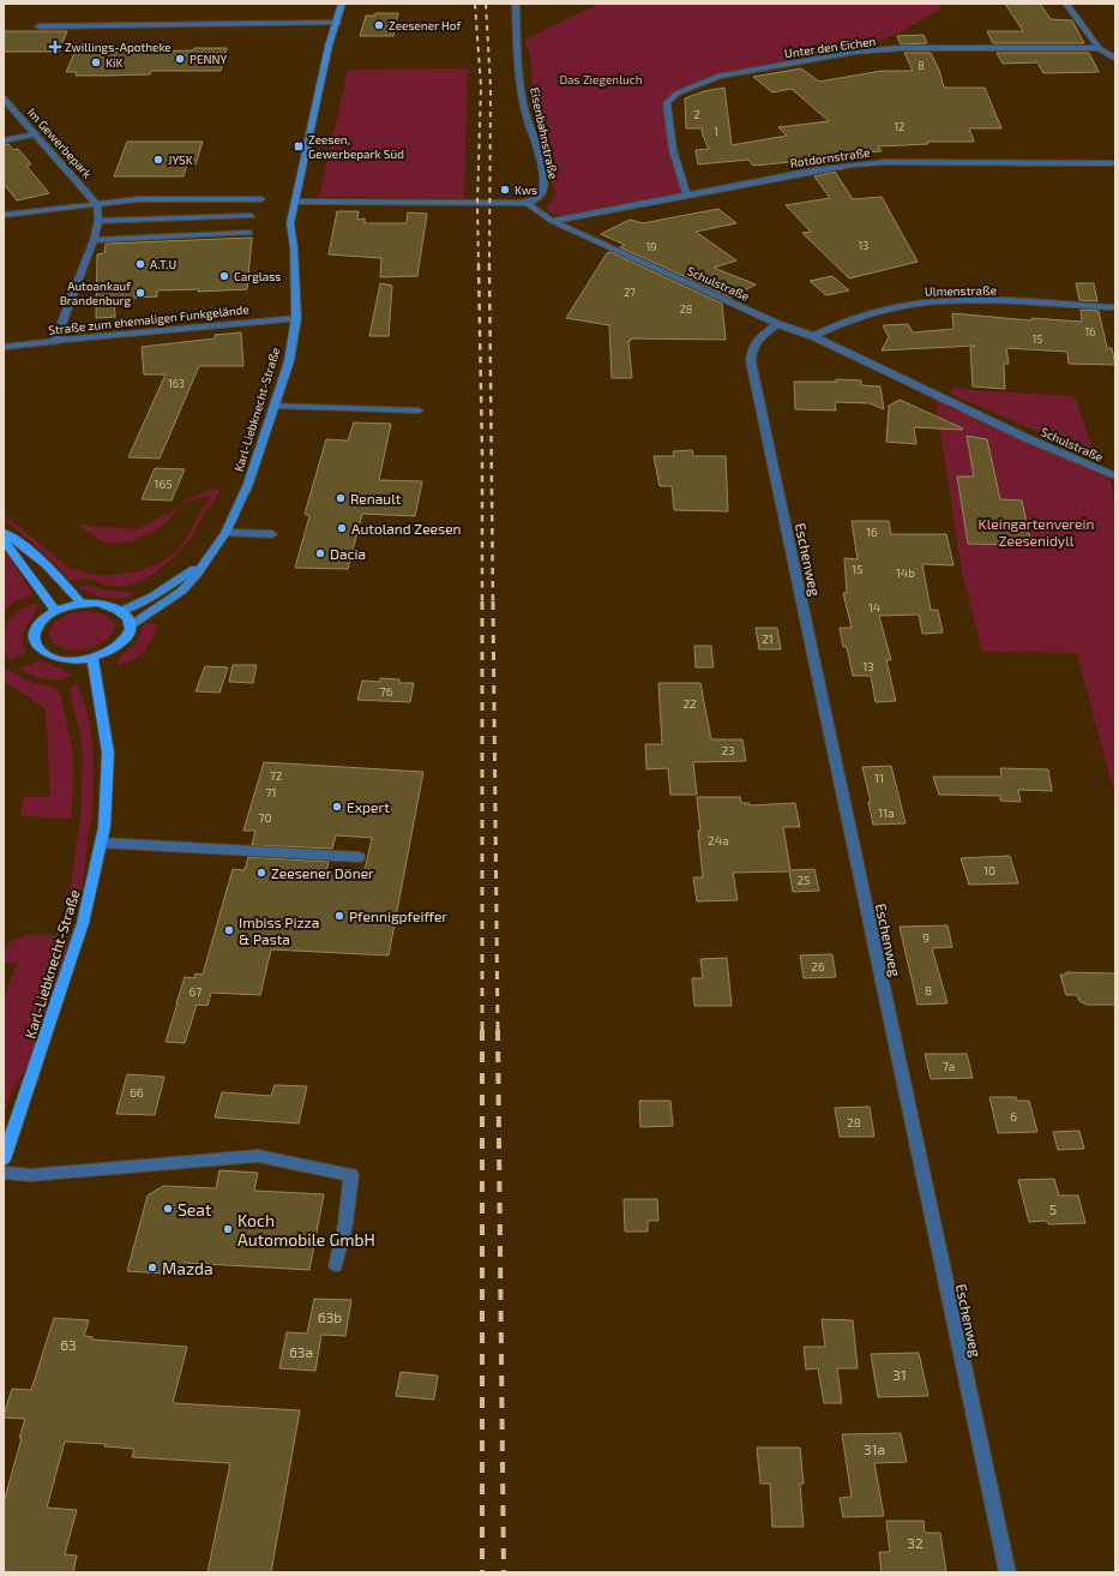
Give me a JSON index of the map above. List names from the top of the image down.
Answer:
{
  "streets": {
    "main road": ["Karl-Liebknecht-Straße"],
    "street": [
      "Unter den Eichen",
      "Eisenbahnstraße",
      "Im Gewerbepark",
      "Rotdornstraße",
      "Schulstraße",
      "Ulmenstraße",
      "Straße zum ehemaligen Funkgelände",
      "Eschenweg"
    ]
  },
  "crossings": [
    ["Unter den Eichen", "Rotdornstraße"],
    ["Eisenbahnstraße", "Schulstraße"],
    ["Rotdornstraße", "Schulstraße"],
    ["Schulstraße", "Ulmenstraße"],
    ["Schulstraße", "Eschenweg"],
    ["Straße zum ehemaligen Funkgelände", "Karl-Liebknecht-Straße"]
  ],
  "parks": ["Das Ziegenluch", "Kleingartenverein Zeesenidyll"],
  "places": {
    "other": [
      "Zeesener Hof",
      "PENNY",
      "KiK",
      "JYSK",
      "Kws",
      "A.T.U",
      "Carglass",
      "Autoankauf Brandenburg",
      "Renault",
      "Autoland Zeesen",
      "Dacia",
      "Expert",
      "Zeesener Döner",
      "Pfennigpfeiffer",
      "Imbiss Pizza & Pasta",
      "Seat",
      "Koch Automobile GmbH",
      "Mazda"
    ],
    "health": ["Zwillings-Apotheke"],
    "transit": ["Zeesen, Gewerbepark Süd"]
  },
  "house_numbers": [
    "8",
    "2",
    "12",
    "1",
    "13",
    "19",
    "27",
    "28",
    "16",
    "15",
    "163",
    "165",
    "16",
    "15",
    "14b",
    "14",
    "21",
    "13",
    "76",
    "22",
    "23",
    "72",
    "11",
    "71",
    "11a",
    "70",
    "24a",
    "10",
    "25",
    "9",
    "26",
    "8",
    "67",
    "7a",
    "66",
    "6",
    "28",
    "5",
    "63b",
    "63",
    "63a",
    "31",
    "31a",
    "32"
  ]
}
